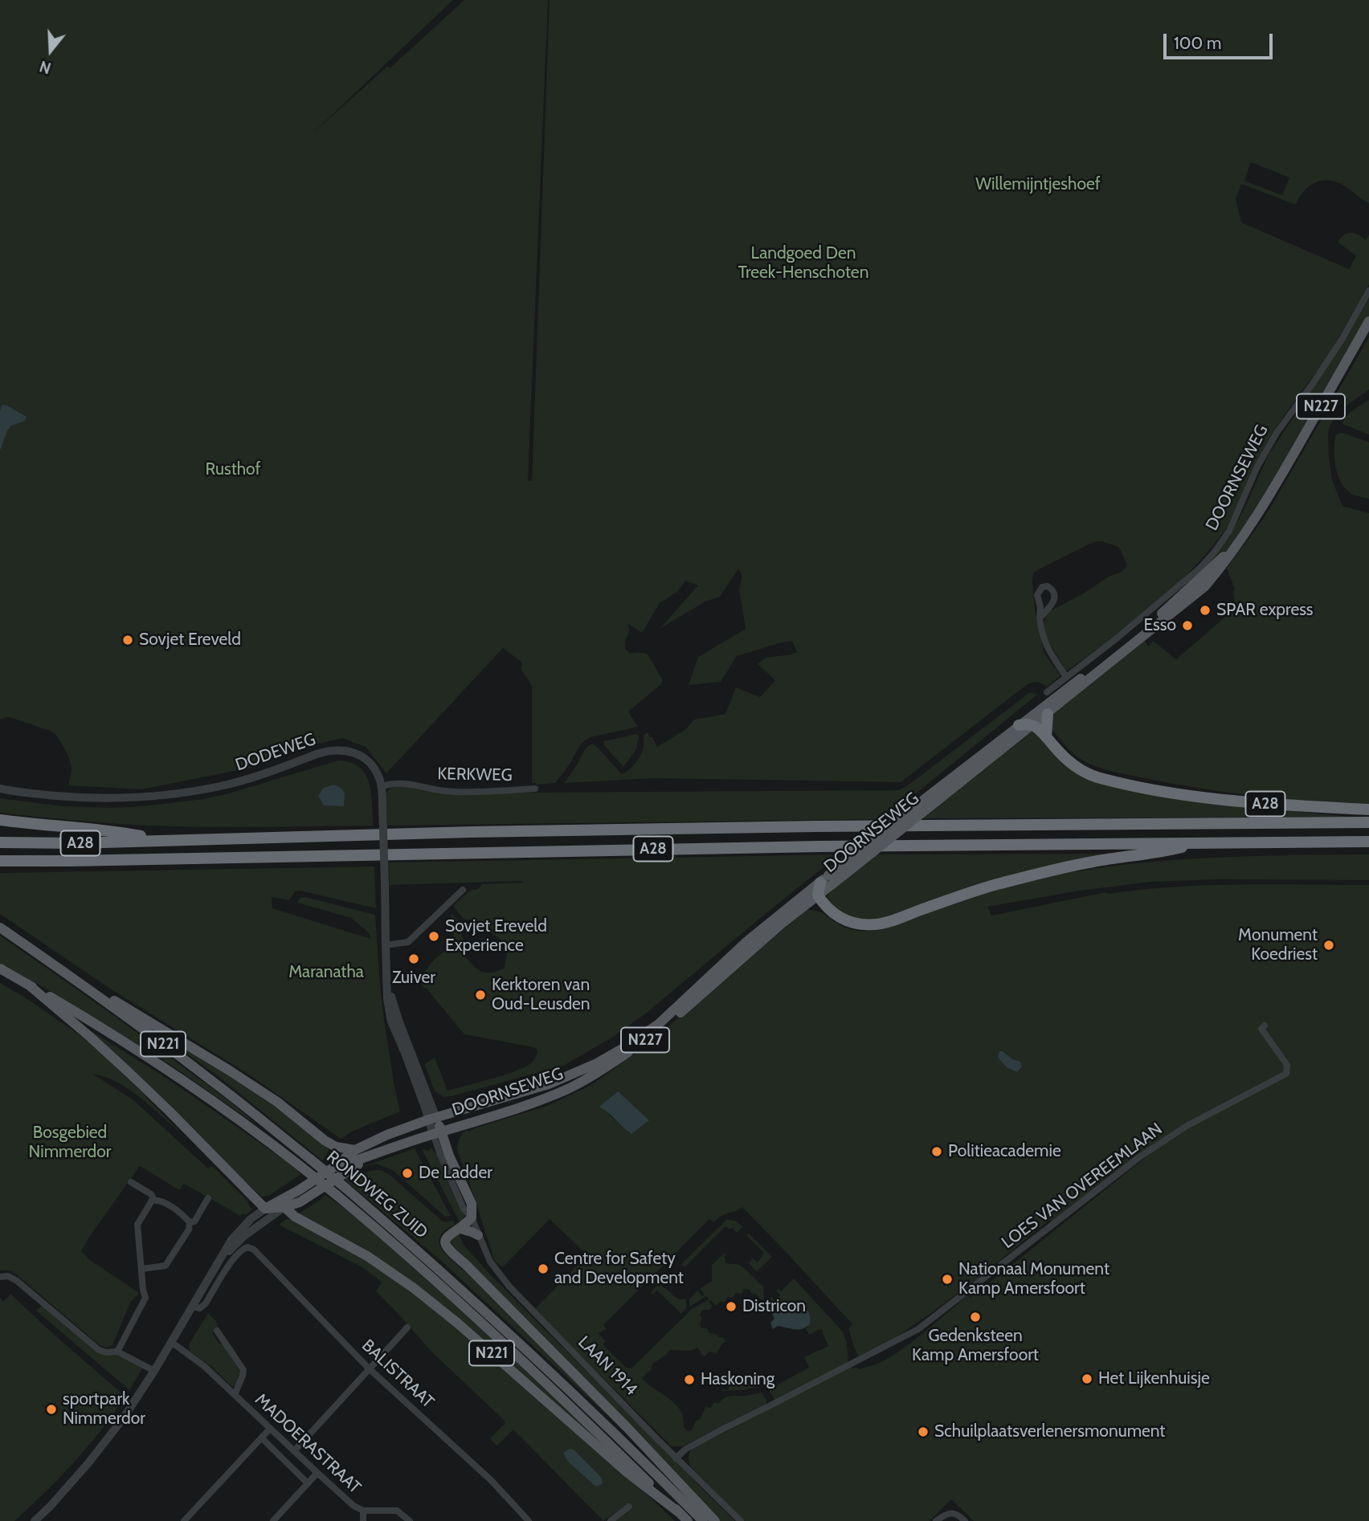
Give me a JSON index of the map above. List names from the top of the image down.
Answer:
{
  "streets": {
    "highway": ["A28"],
    "main road": [
      "N227",
      "DOORNSEWEG",
      "DODEWEG",
      "N221",
      "RONDWEG ZUID",
      "LAAN 1914"
    ],
    "street": [
      "KERKWEG",
      "LOES VAN OVEREEMLAAN",
      "BALISTRAAT",
      "MADOERASTRAAT"
    ]
  },
  "crossings": [
    ["N227", "DOORNSEWEG"],
    ["N227", "DODEWEG"],
    ["N227", "N221"],
    ["N227", "LAAN 1914"],
    ["DOORNSEWEG", "DODEWEG"],
    ["DOORNSEWEG", "A28"],
    ["DOORNSEWEG", "LAAN 1914"],
    ["DODEWEG", "KERKWEG"],
    ["DODEWEG", "LAAN 1914"],
    ["N221", "RONDWEG ZUID"],
    ["N221", "LAAN 1914"],
    ["LOES VAN OVEREEMLAAN", "LAAN 1914"]
  ],
  "parks": [
    "Willemijntjeshoef",
    "Landgoed Den Treek-Henschoten",
    "Rusthof",
    "Maranatha",
    "Bosgebied Nimmerdor"
  ],
  "places": [
    "SPAR express",
    "Esso",
    "Sovjet Ereveld",
    "Sovjet Ereveld Experience",
    "Monument Koedriest",
    "Zuiver",
    "Kerktoren van Oud-Leusden",
    "Politieacademie",
    "De Ladder",
    "Centre for Safety and Development",
    "Nationaal Monument Kamp Amersfoort",
    "Districon",
    "Gedenksteen Kamp Amersfoort",
    "Het Lijkenhuisje",
    "Haskoning",
    "sportpark Nimmerdor",
    "Schuilplaatsverlenersmonument"
  ],
  "scale_bar": "100 m",
  "north": "bottom"
}
